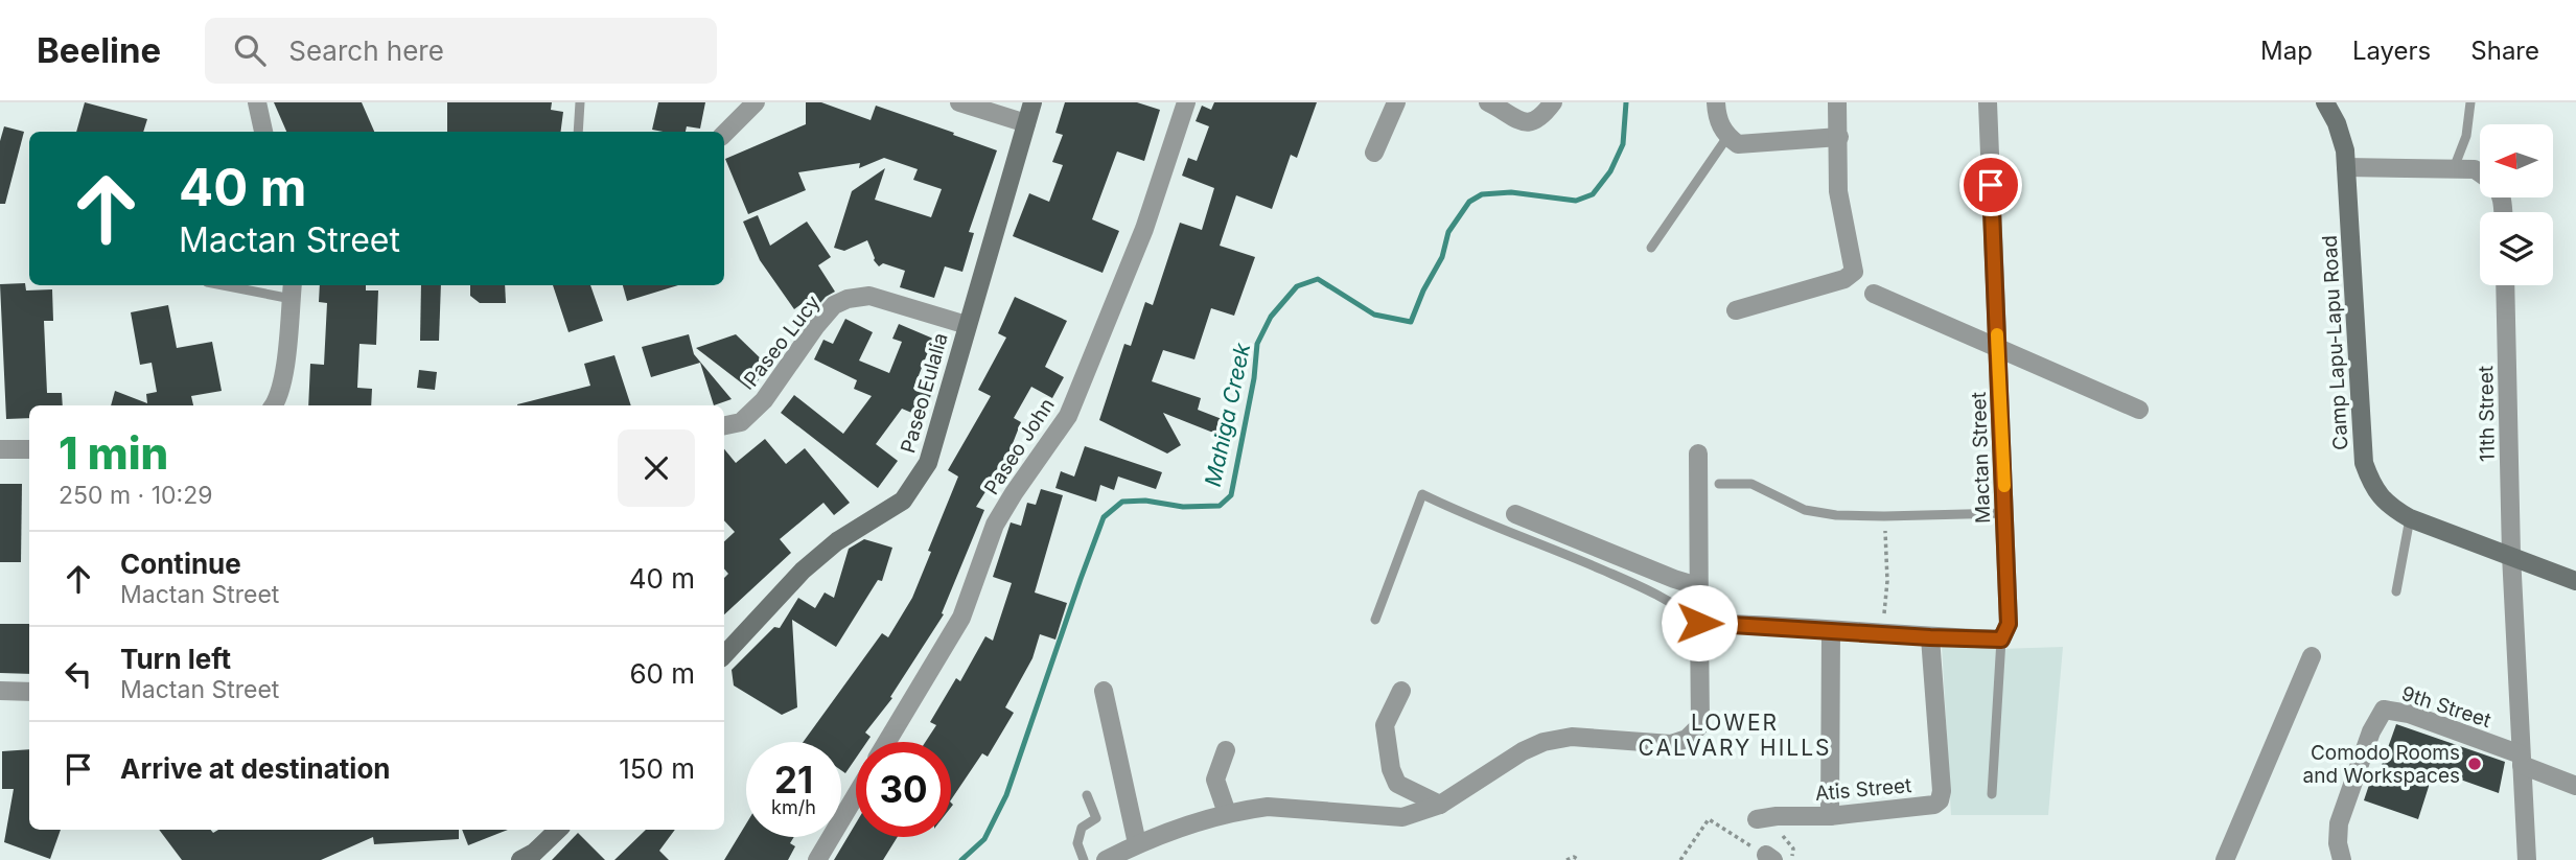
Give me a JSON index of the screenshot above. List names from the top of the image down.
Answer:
{
  "streets": {
    "street": [
      "Paseo Lucy",
      "Camp Lapu-Lapu Road",
      "Paseo Eulalia",
      "11th Street",
      "Paseo John",
      "Mactan Street",
      "9th Street",
      "Atis Street"
    ]
  },
  "crossings": [
    ["Paseo Lucy", "Paseo Eulalia"],
    ["Camp Lapu-Lapu Road", "11th Street"],
    ["Camp Lapu-Lapu Road", "9th Street"],
    ["11th Street", "9th Street"]
  ],
  "districts": ["LOWER CALVARY HILLS"],
  "water": ["Mahiga Creek"],
  "places": ["Comodo Rooms and Workspaces"],
  "north": "left",
  "page": {
    "header": "Beeline",
    "search": "Search here",
    "nav": ["Map", "Layers", "Share"],
    "turn": ["40 m", "Mactan Street"],
    "heading": ["1 min", "250 m · 10:29"],
    "list": [
      {
        "name": "Continue",
        "note": "Mactan Street",
        "value": "40 m"
      },
      {
        "name": "Turn left",
        "note": "Mactan Street",
        "value": "60 m"
      },
      {
        "name": "Arrive at destination",
        "value": "150 m"
      }
    ],
    "speed": "21 km/h",
    "limit": "30"
  }
}
